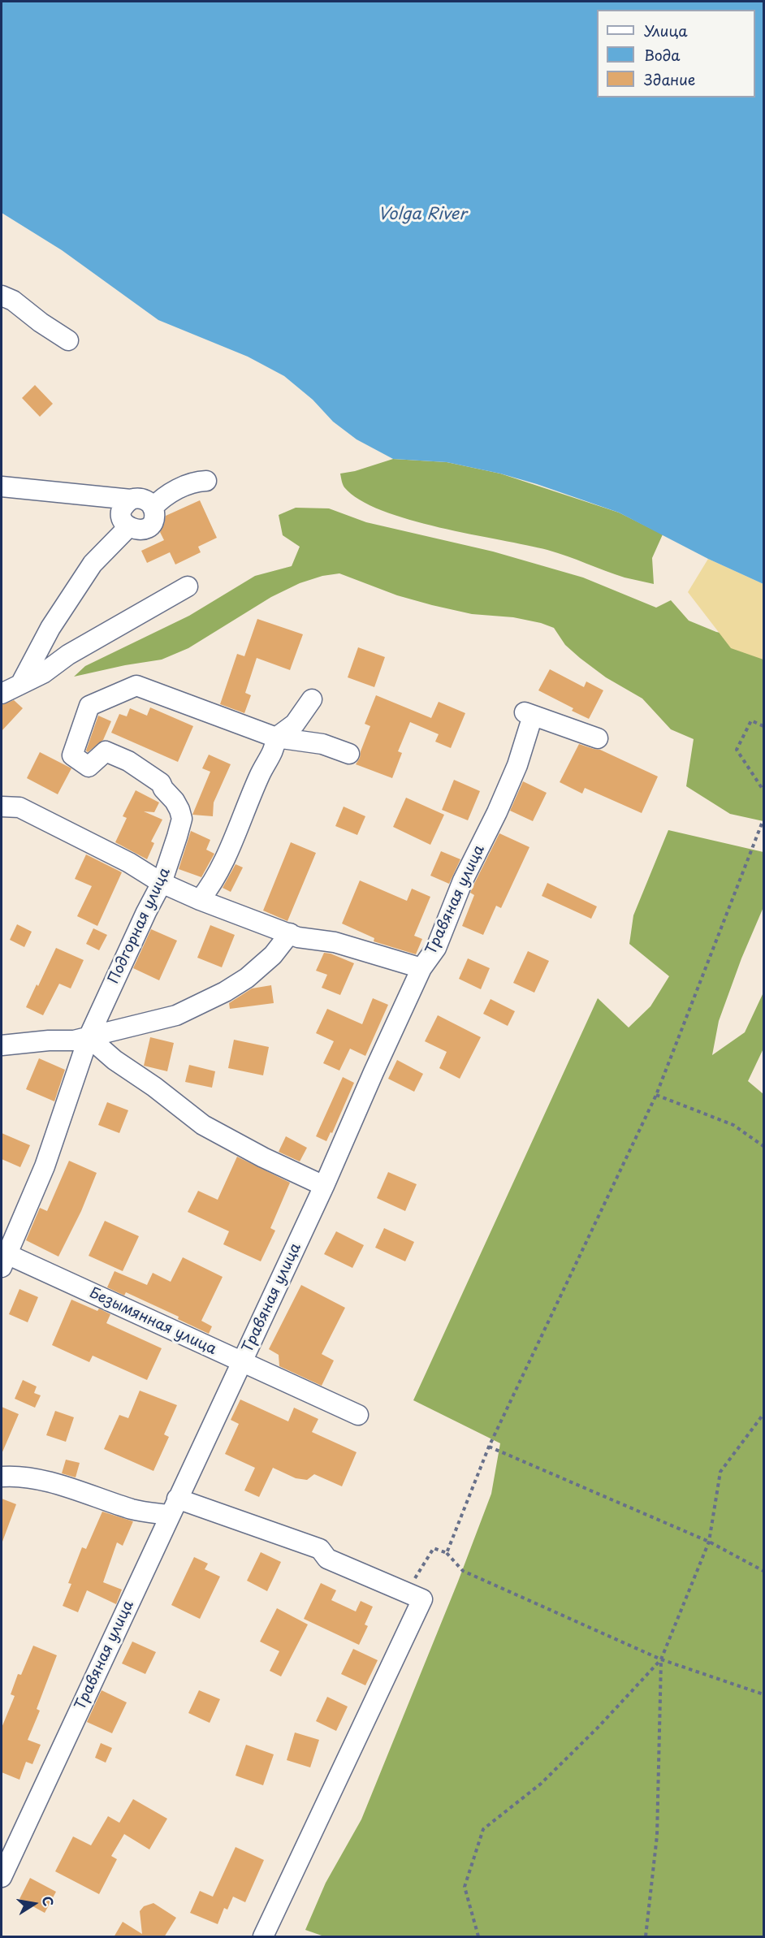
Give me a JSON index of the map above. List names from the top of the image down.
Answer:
{
  "streets": {
    "street": ["Травяная улица", "Подгорная улица", "Безымянная улица"]
  },
  "crossings": [
    ["Травяная улица", "Безымянная улица"],
    ["Подгорная улица", "Безымянная улица"]
  ],
  "water": ["Volga River"],
  "legend": ["Улица", "Вода", "Здание"],
  "north": "right"
}
